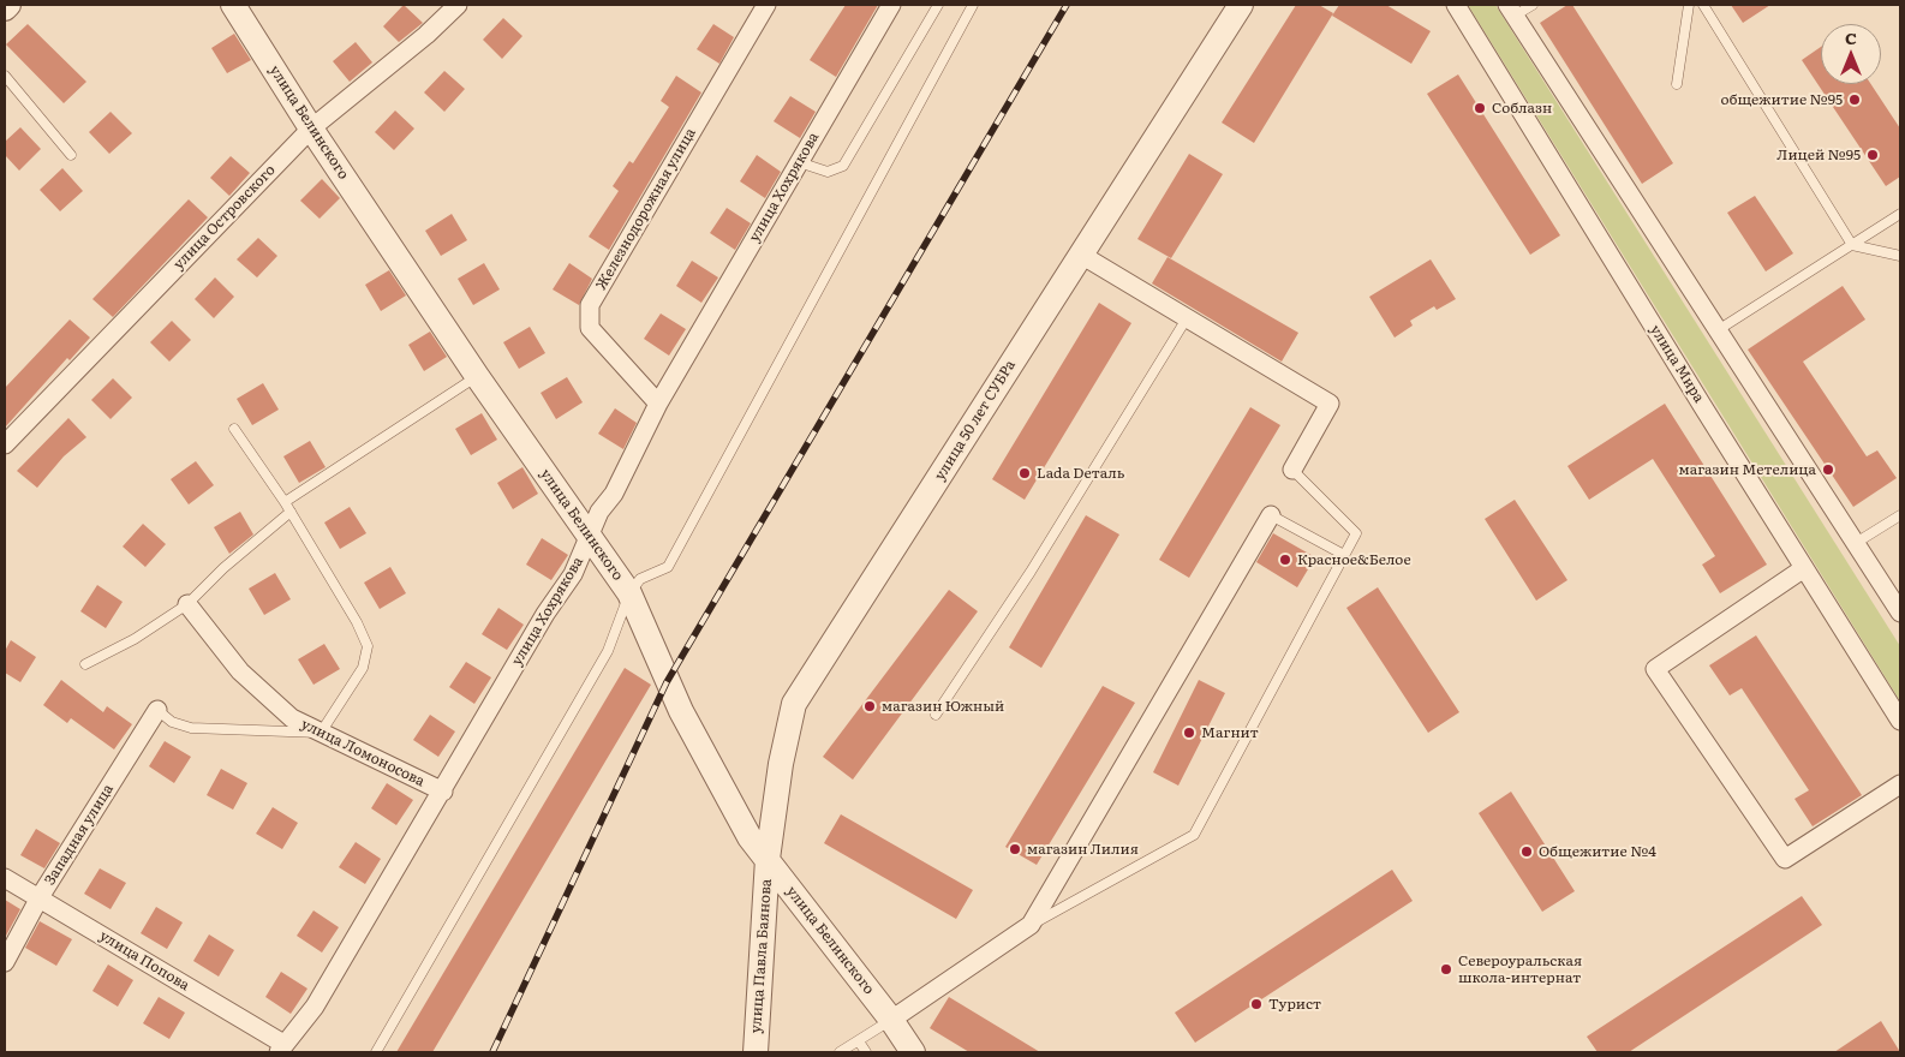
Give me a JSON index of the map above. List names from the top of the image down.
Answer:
{
  "streets": {
    "street": [
      "улица Белинского",
      "улица Хохрякова",
      "Железнодорожная улица",
      "улица Островского",
      "улица Мира",
      "улица 50 лет СУБРа",
      "улица Ломоносова",
      "Западная улица",
      "улица Павла Баянова",
      "улица Попова"
    ]
  },
  "crossings": [
    ["улица Белинского", "улица Хохрякова"],
    ["улица Белинского", "улица Островского"],
    ["улица Белинского", "улица 50 лет СУБРа"],
    ["улица Белинского", "улица Павла Баянова"],
    ["улица Хохрякова", "Железнодорожная улица"],
    ["улица Хохрякова", "улица Ломоносова"],
    ["улица Хохрякова", "улица Попова"],
    ["улица 50 лет СУБРа", "улица Павла Баянова"],
    ["Западная улица", "улица Попова"]
  ],
  "places": [
    "общежитие №95",
    "Соблазн",
    "Лицей №95",
    "магазин Метелица",
    "Lada Dеталь",
    "Красное&Белое",
    "магазин Южный",
    "Магнит",
    "магазин Лилия",
    "Общежитие №4",
    "Североуральская школа-интернат",
    "Турист"
  ],
  "north": "top"
}
